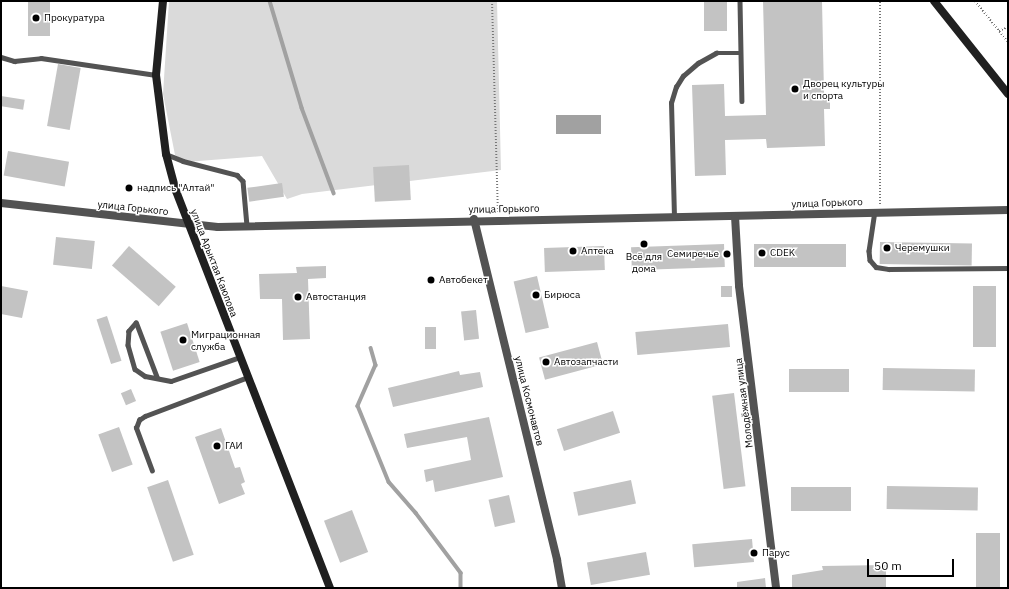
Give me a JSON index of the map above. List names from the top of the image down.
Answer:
{
  "streets": {
    "street": [
      "улица Горького",
      "улица Арыктая Каюпова",
      "улица Космонавтов",
      "Молодёжная улица"
    ]
  },
  "crossings": [
    ["улица Горького", "улица Арыктая Каюпова"],
    ["улица Горького", "улица Космонавтов"],
    ["улица Горького", "Молодёжная улица"]
  ],
  "places": [
    "Прокуратура",
    "Дворец культуры и спорта",
    "надпись \"Алтай\"",
    "Всё для дома",
    "Черемушки",
    "Аптека",
    "CDEK",
    "Семиречье",
    "Автобекет",
    "Бирюса",
    "Автостанция",
    "Миграционная служба",
    "Автозапчасти",
    "ГАИ",
    "Парус"
  ],
  "scale_bar": "50 m"
}
